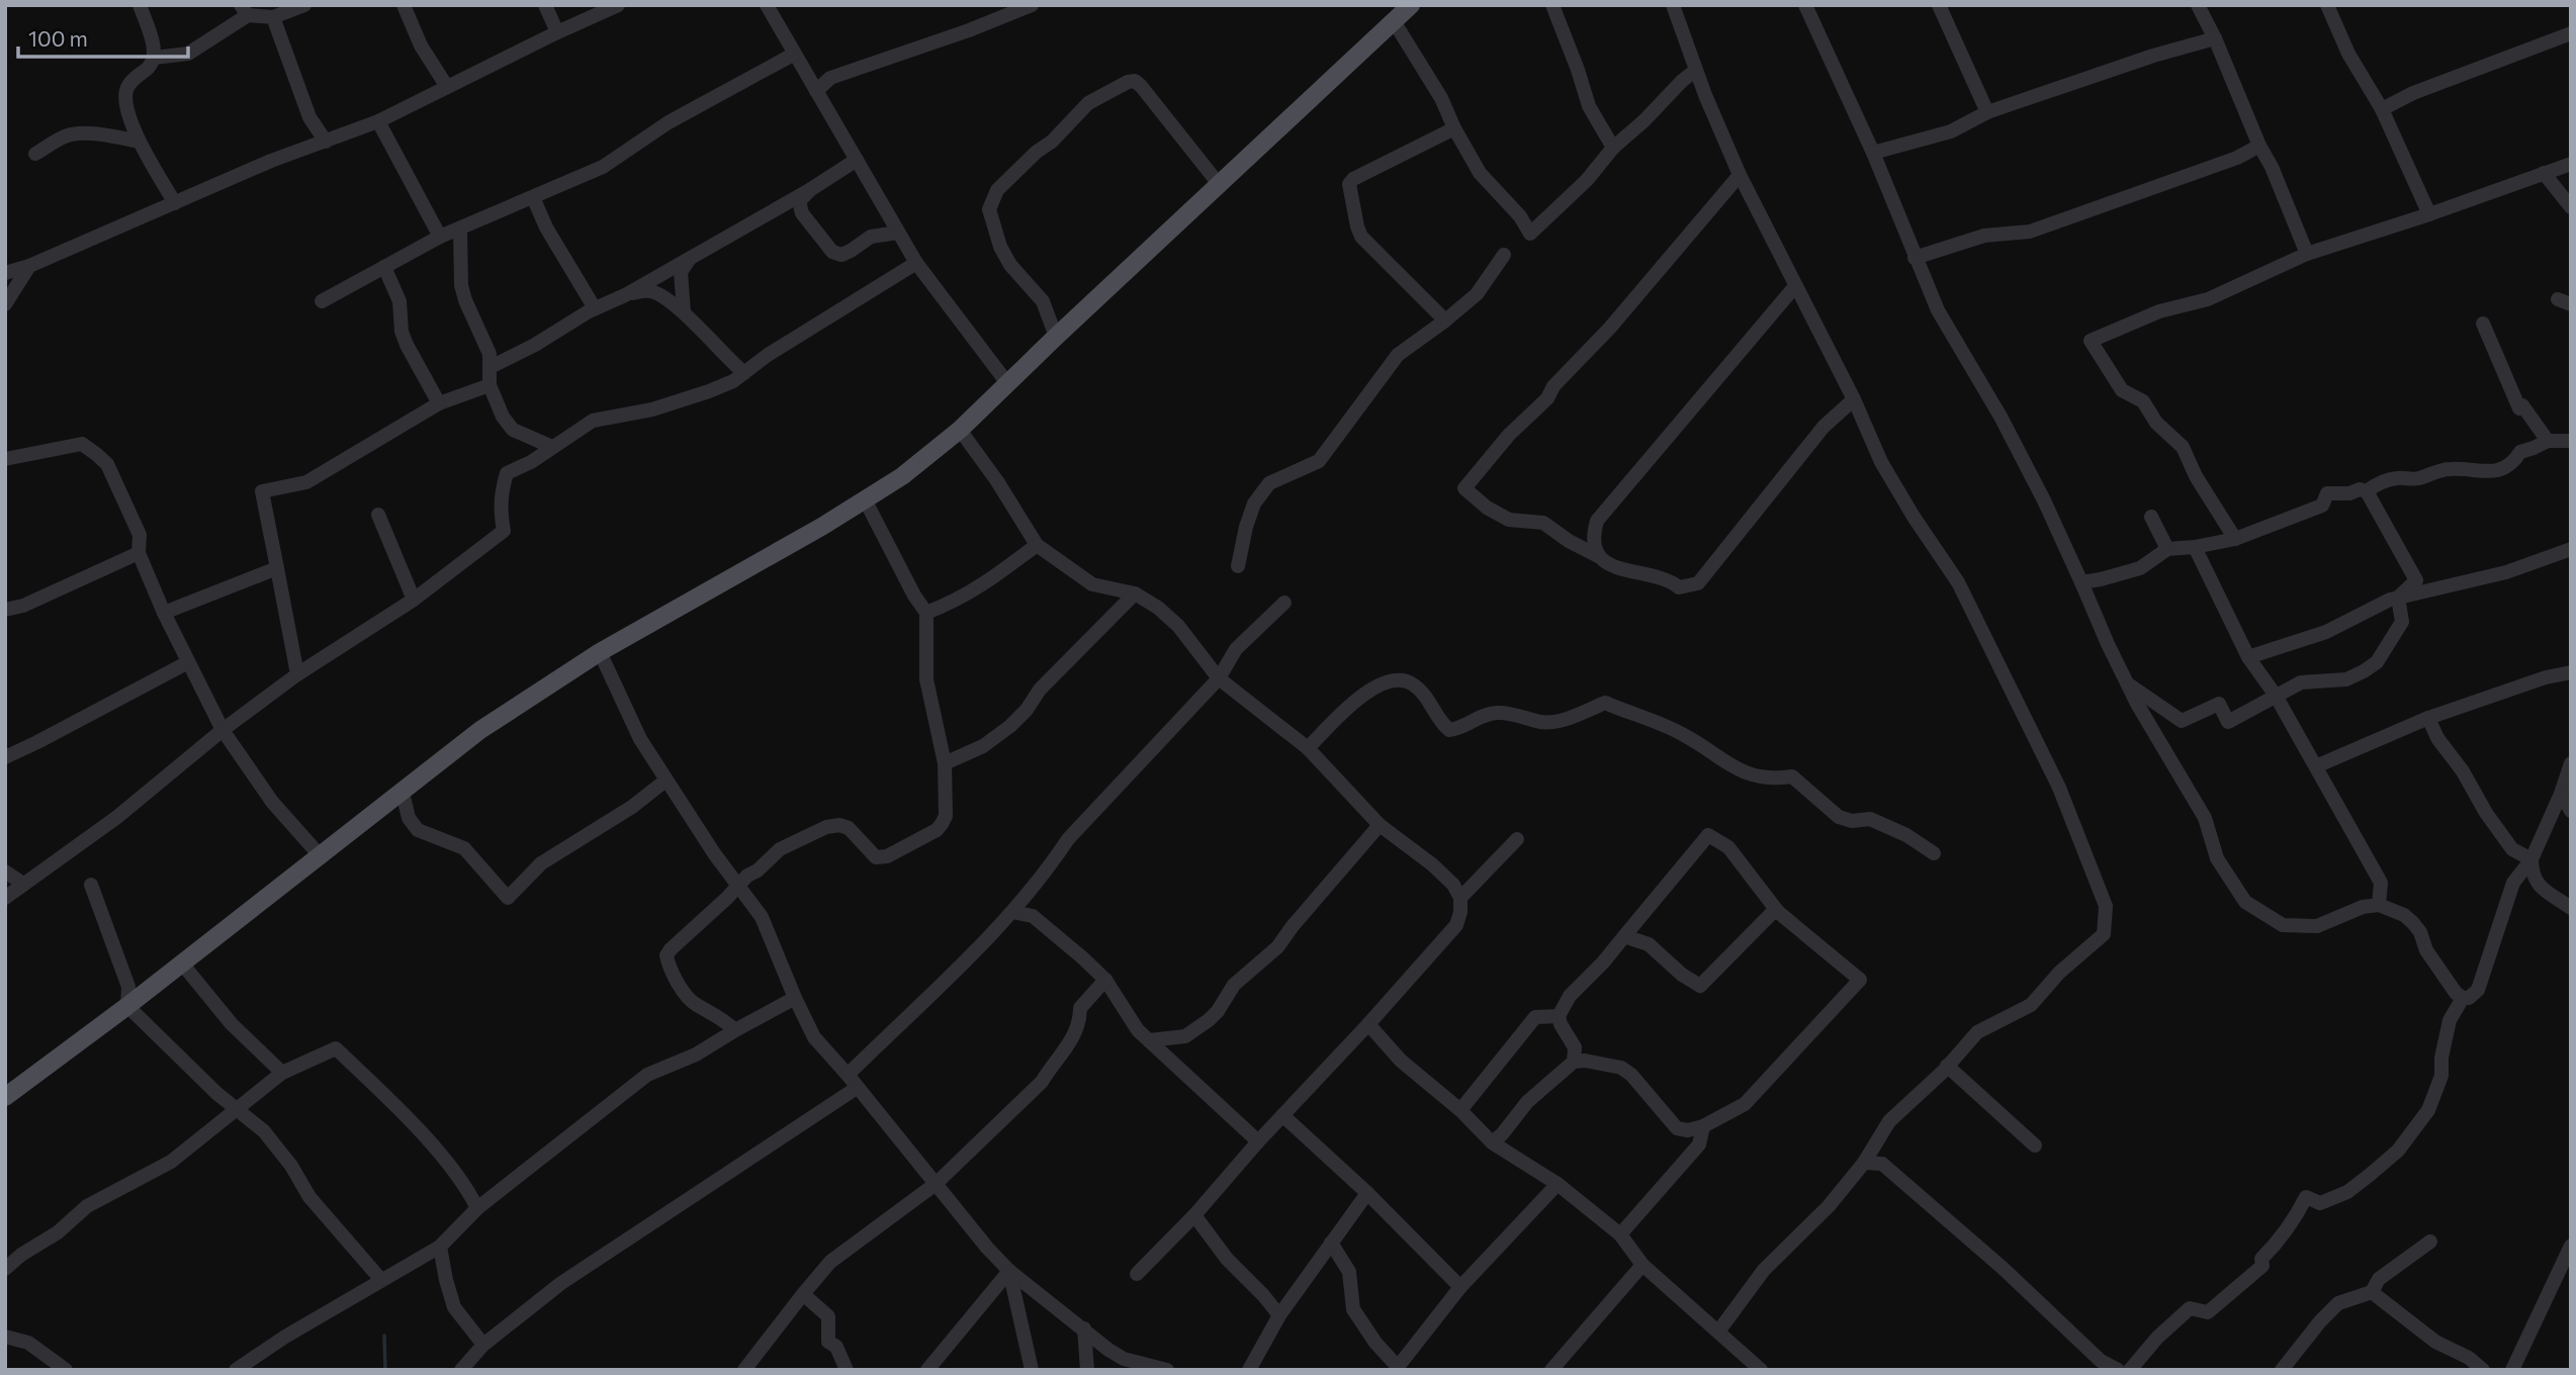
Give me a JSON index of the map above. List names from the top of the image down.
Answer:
{
  "scale_bar": "100 m"
}
